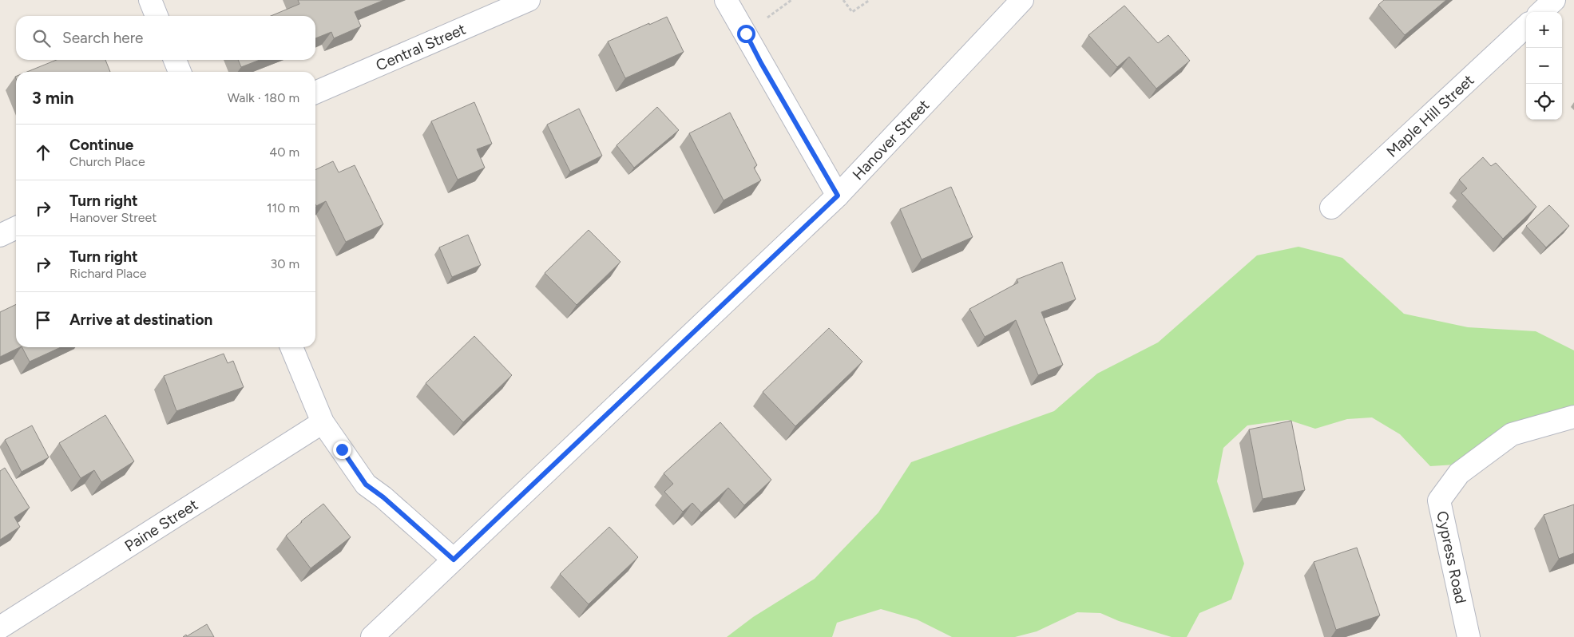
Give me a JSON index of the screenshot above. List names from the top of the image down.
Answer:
{
  "streets": {
    "street": [
      "Central Street",
      "Maple Hill Street",
      "Hanover Street",
      "Paine Street",
      "Cypress Road"
    ]
  },
  "page": {
    "map_buttons": ["+", "−"],
    "search": "Search here",
    "heading": ["3 min", "Walk · 180 m"],
    "list": [
      ["Continue", "Church Place", "40 m"],
      ["Turn right", "Hanover Street", "110 m"],
      ["Turn right", "Richard Place", "30 m"],
      "Arrive at destination"
    ]
  }
}
